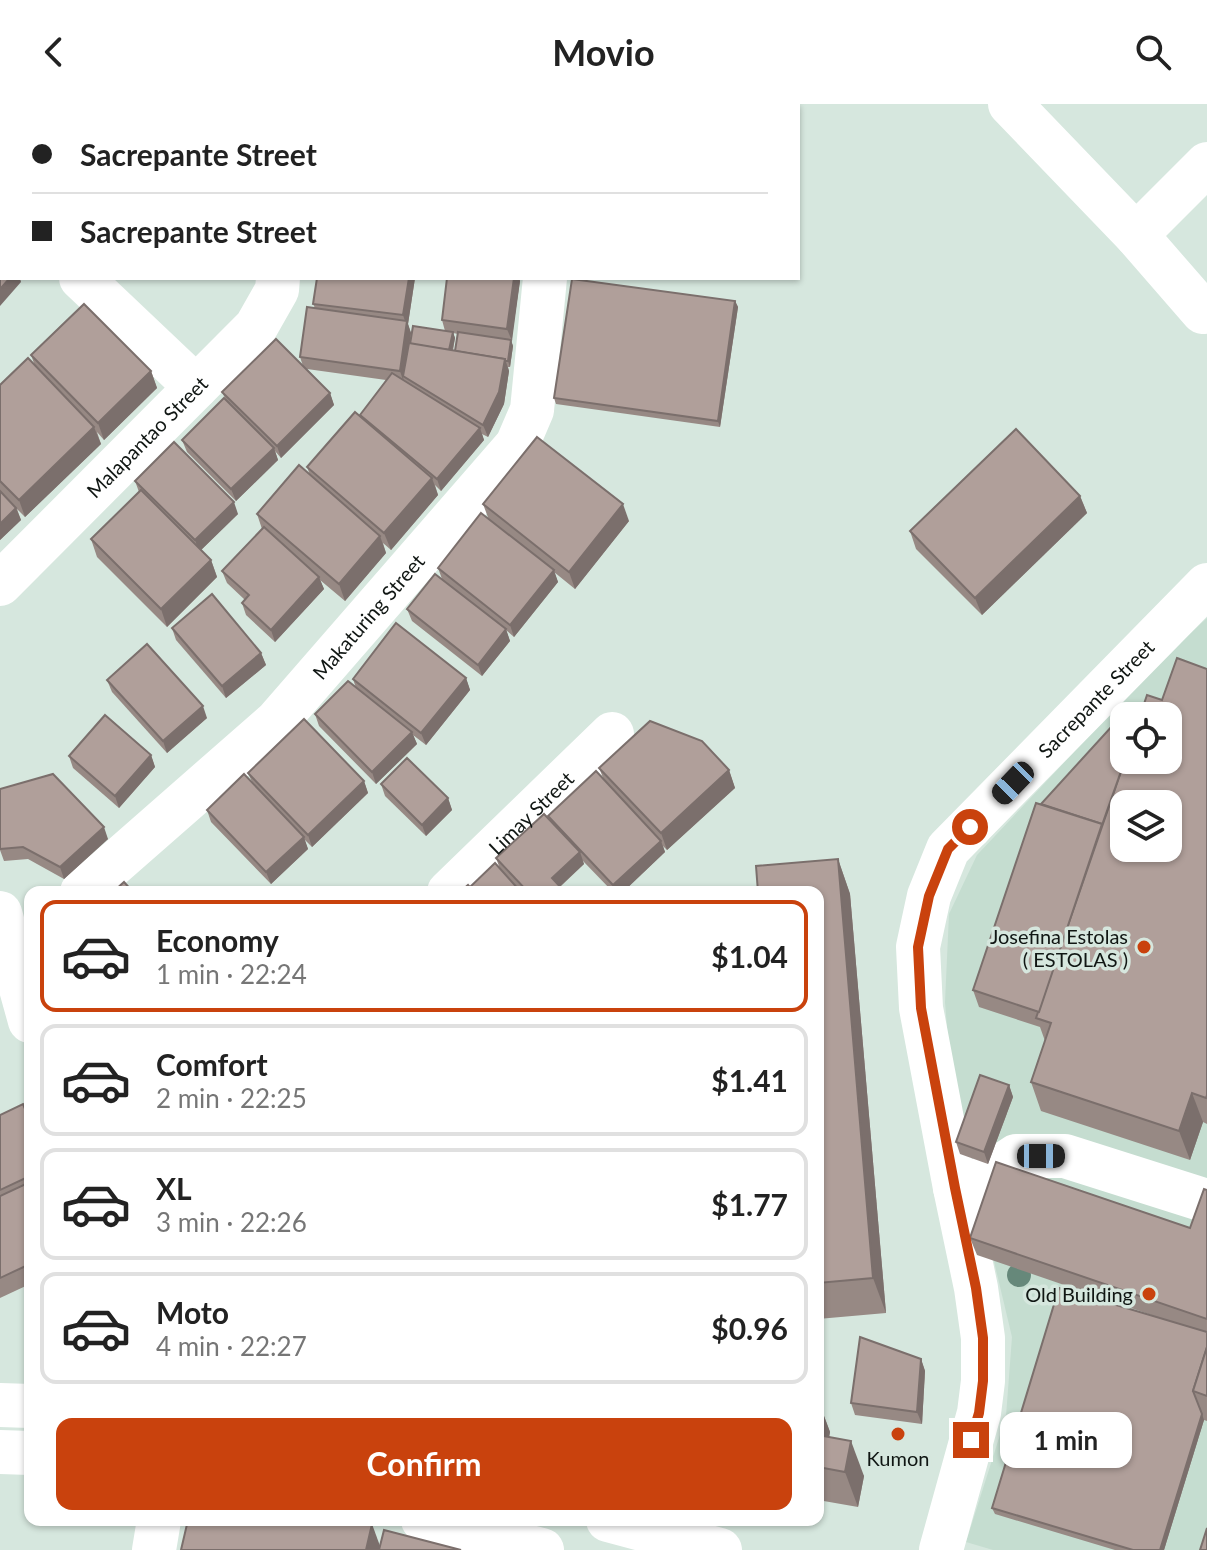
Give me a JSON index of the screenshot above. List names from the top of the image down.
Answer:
{
  "streets": {
    "street": [
      "Malapantao Street",
      "Makaturing Street",
      "Sacrepante Street",
      "Limay Street"
    ]
  },
  "places": ["Josefina Estolas ( ESTOLAS )", "Old Building", "Kumon"],
  "page": {
    "header": "Movio",
    "banner": ["Sacrepante Street", "Sacrepante Street"],
    "list": [
      {
        "name": "Economy",
        "note": "1 min · 22:24",
        "value": "$1.04"
      },
      {
        "name": "Comfort",
        "note": "2 min · 22:25",
        "value": "$1.41"
      },
      {
        "name": "XL",
        "note": "3 min · 22:26",
        "value": "$1.77"
      },
      {
        "name": "Moto",
        "note": "4 min · 22:27",
        "value": "$0.96"
      }
    ],
    "buttons": "Confirm",
    "bubble": "1 min"
  }
}
